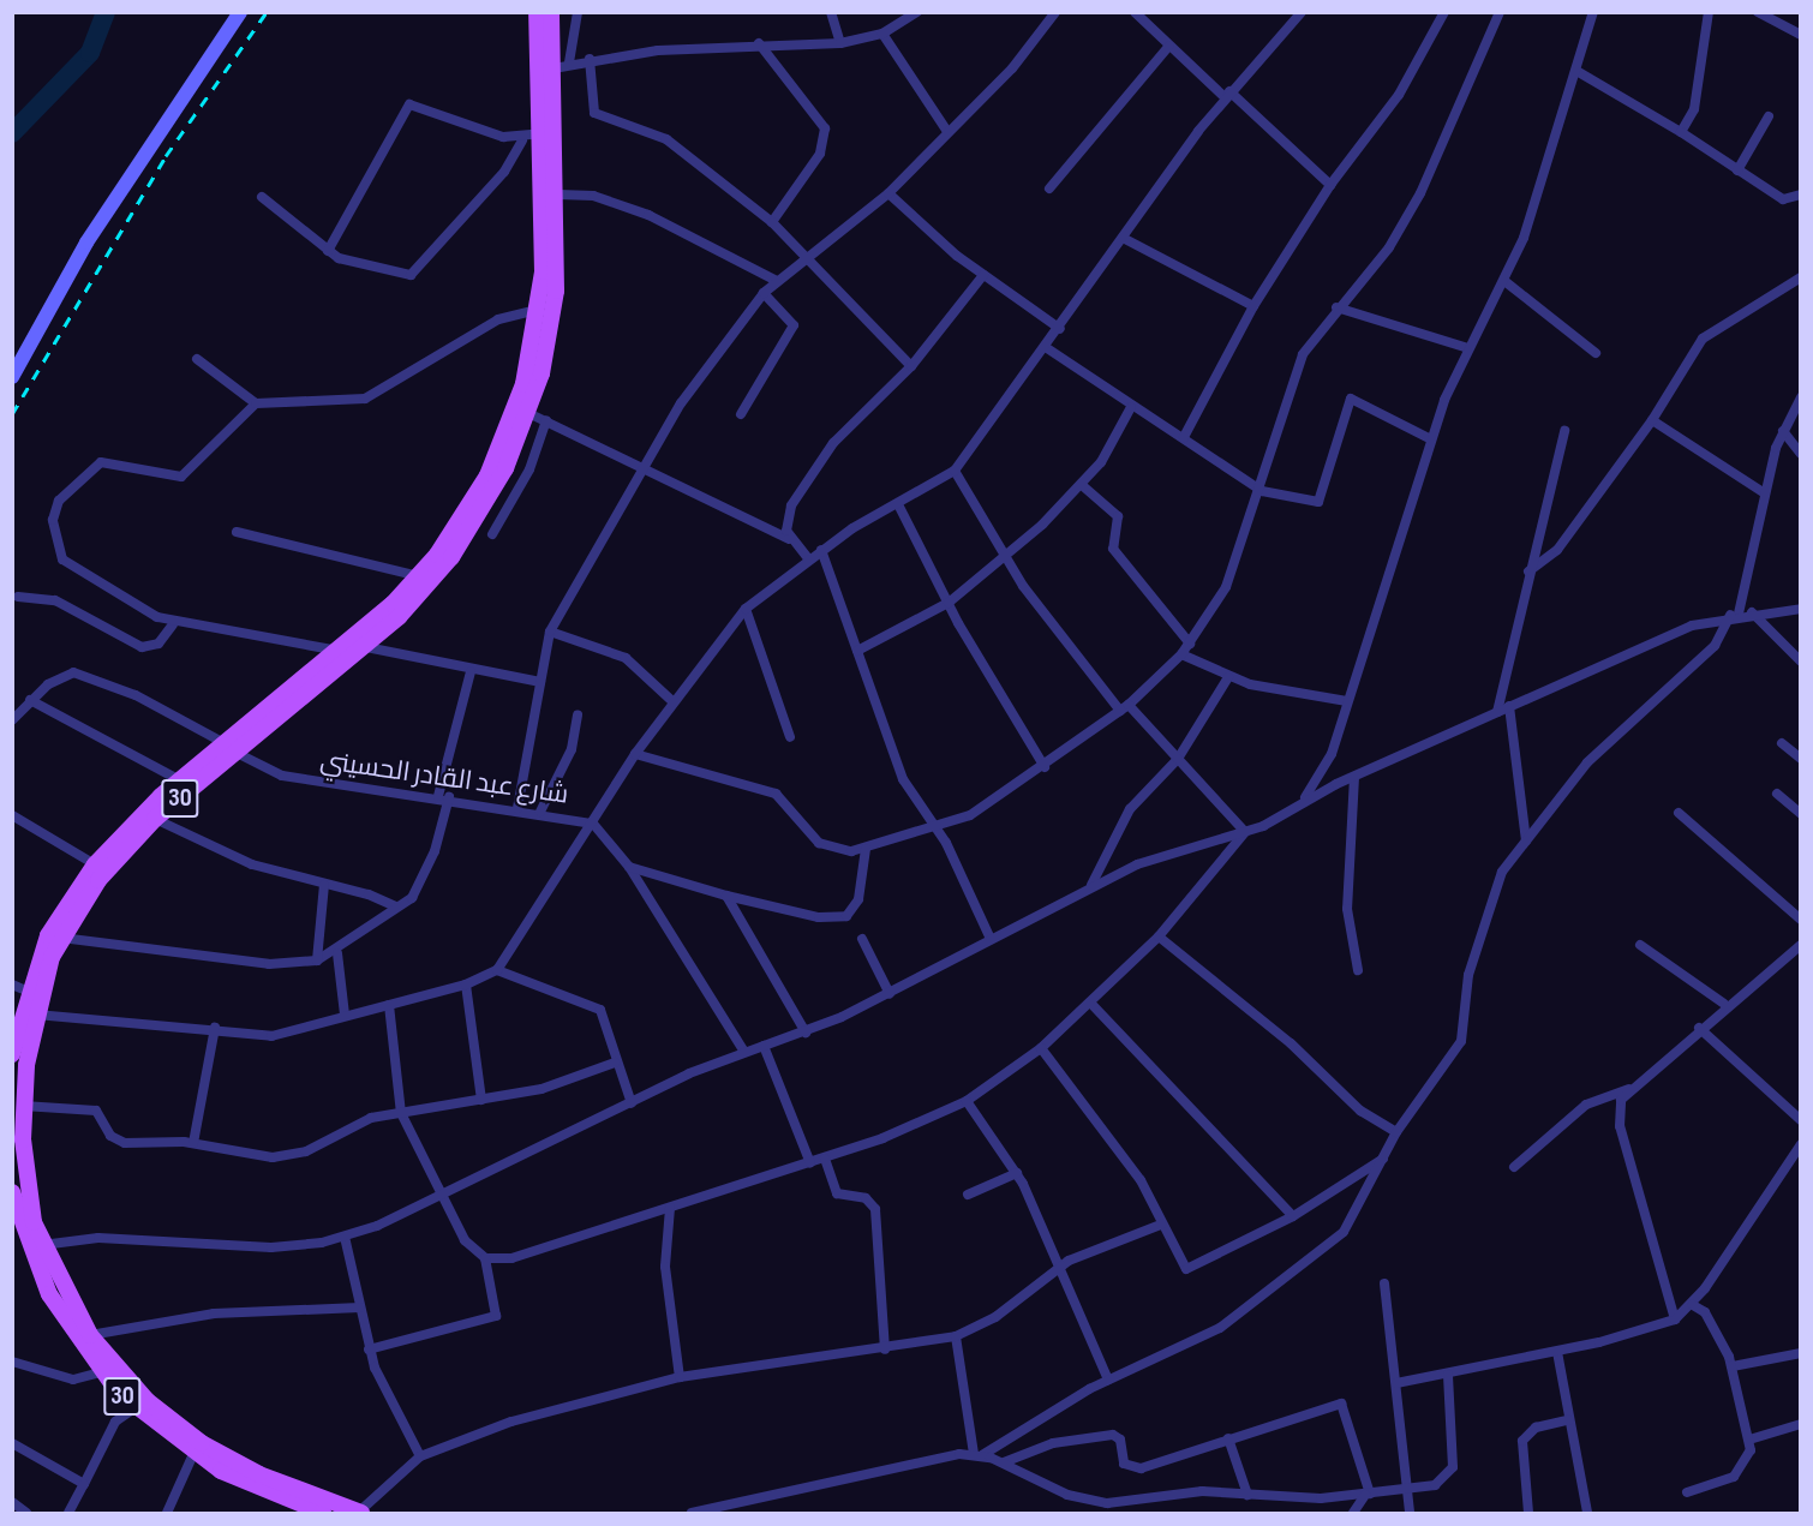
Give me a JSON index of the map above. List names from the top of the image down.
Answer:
{
  "streets": {
    "main road": ["30"],
    "street": ["شارع عبد القادر الحسيني"]
  },
  "crossings": [
    ["شارع عبد القادر الحسيني", "30"]
  ]
}
